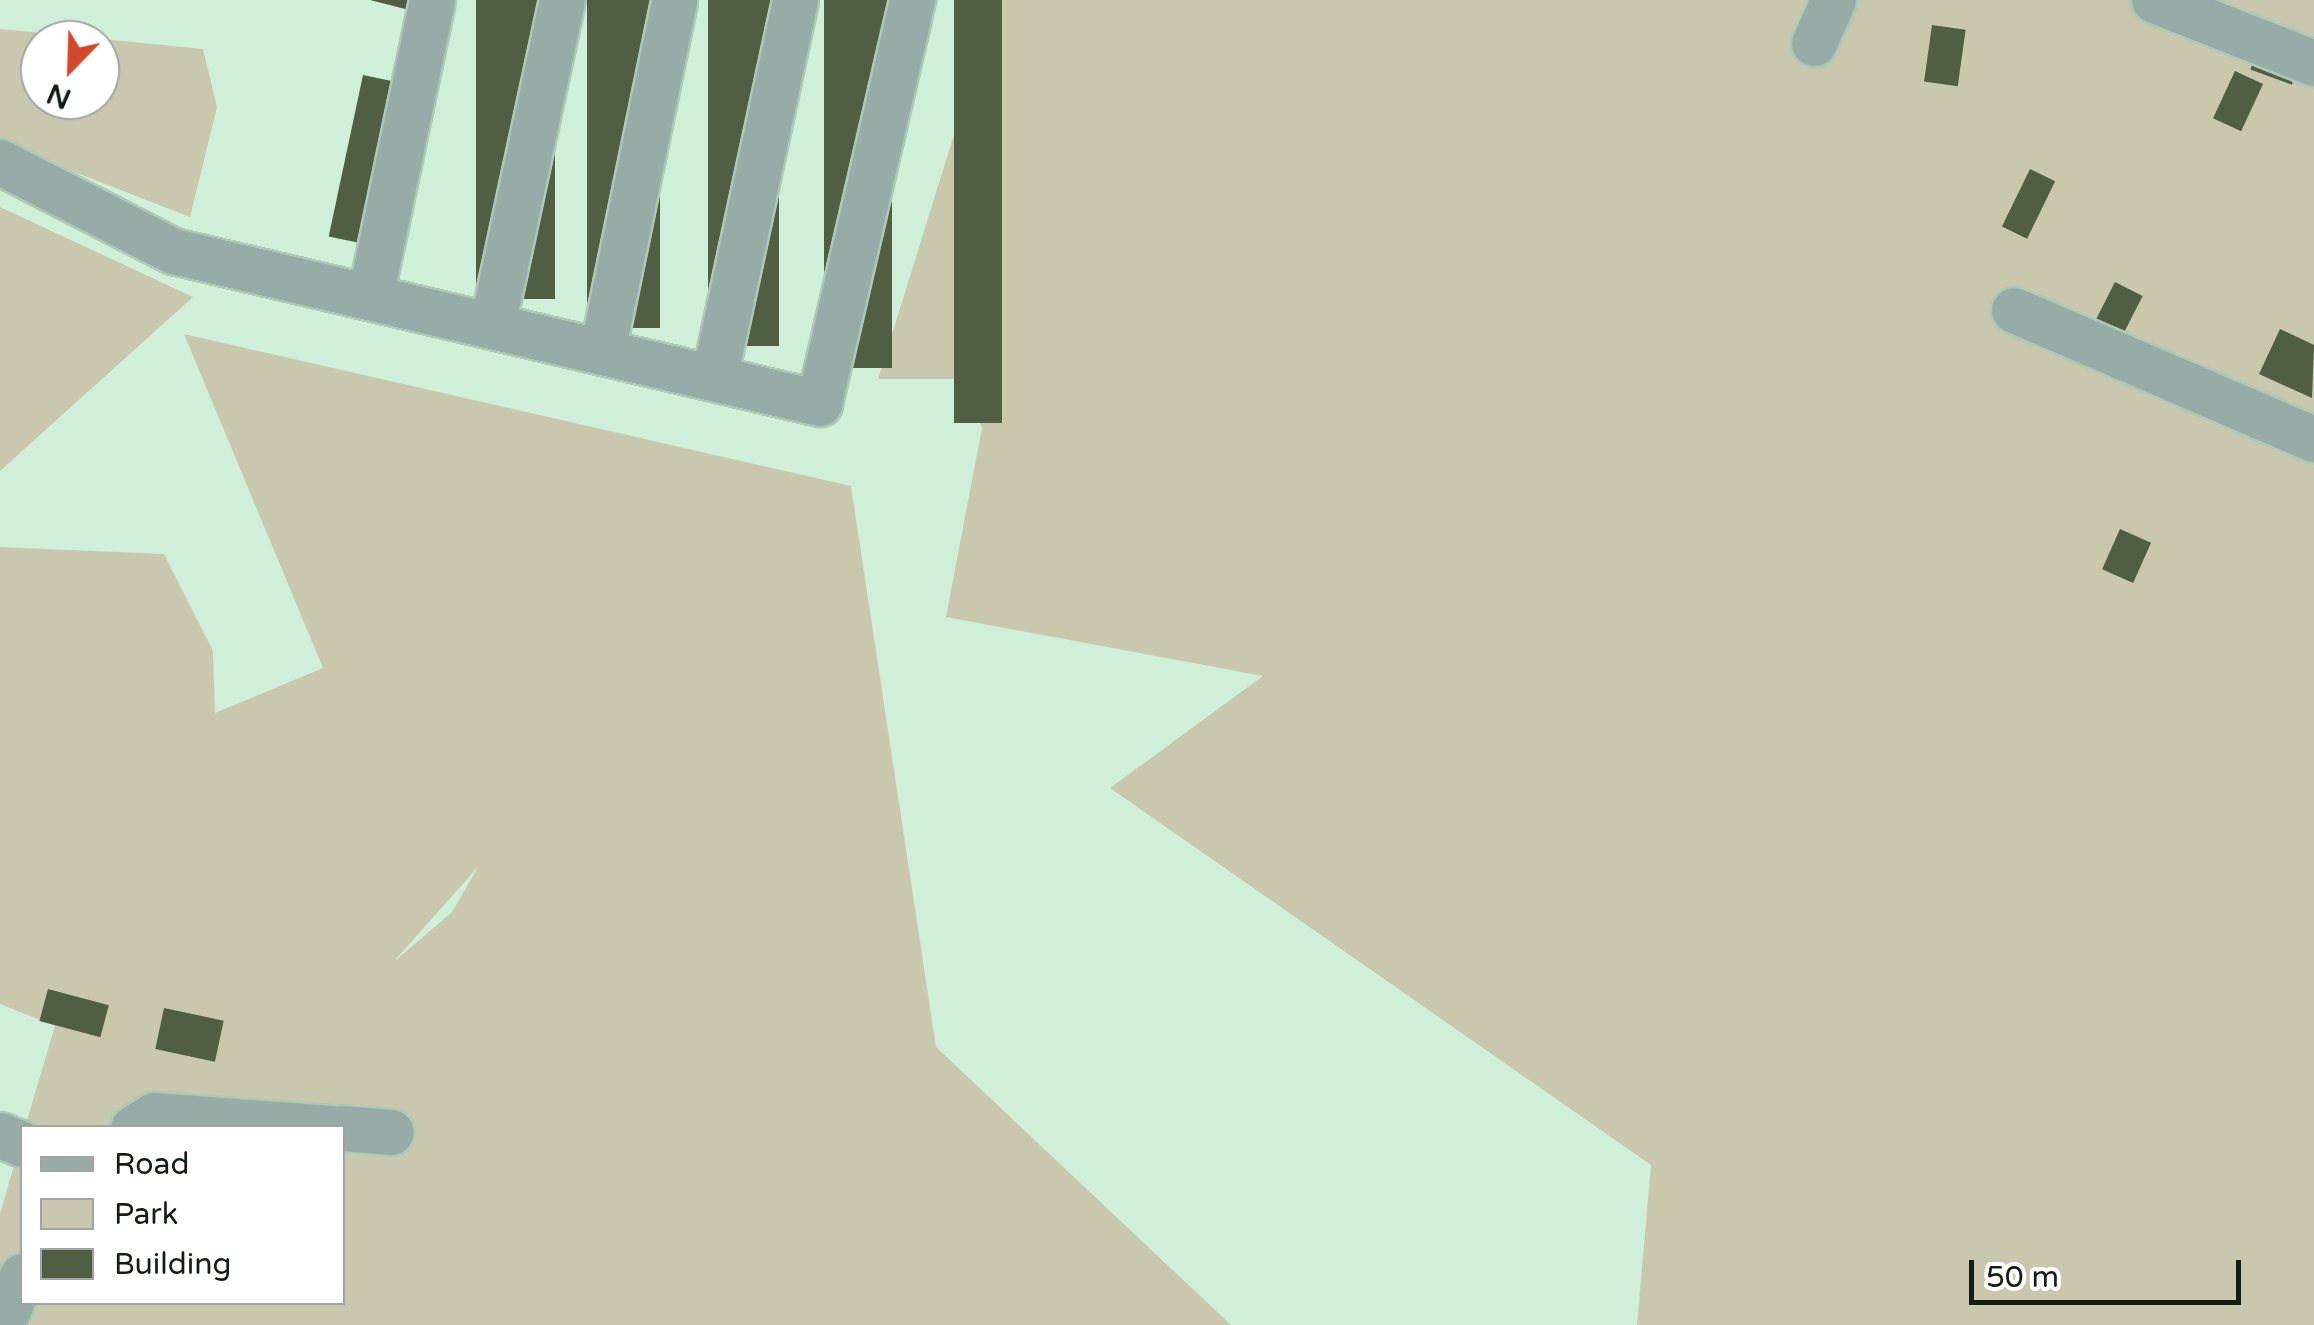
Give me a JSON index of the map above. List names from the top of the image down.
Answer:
{
  "legend": ["Road", "Park", "Building"],
  "scale_bar": "50 m",
  "north": "bottom left"
}
